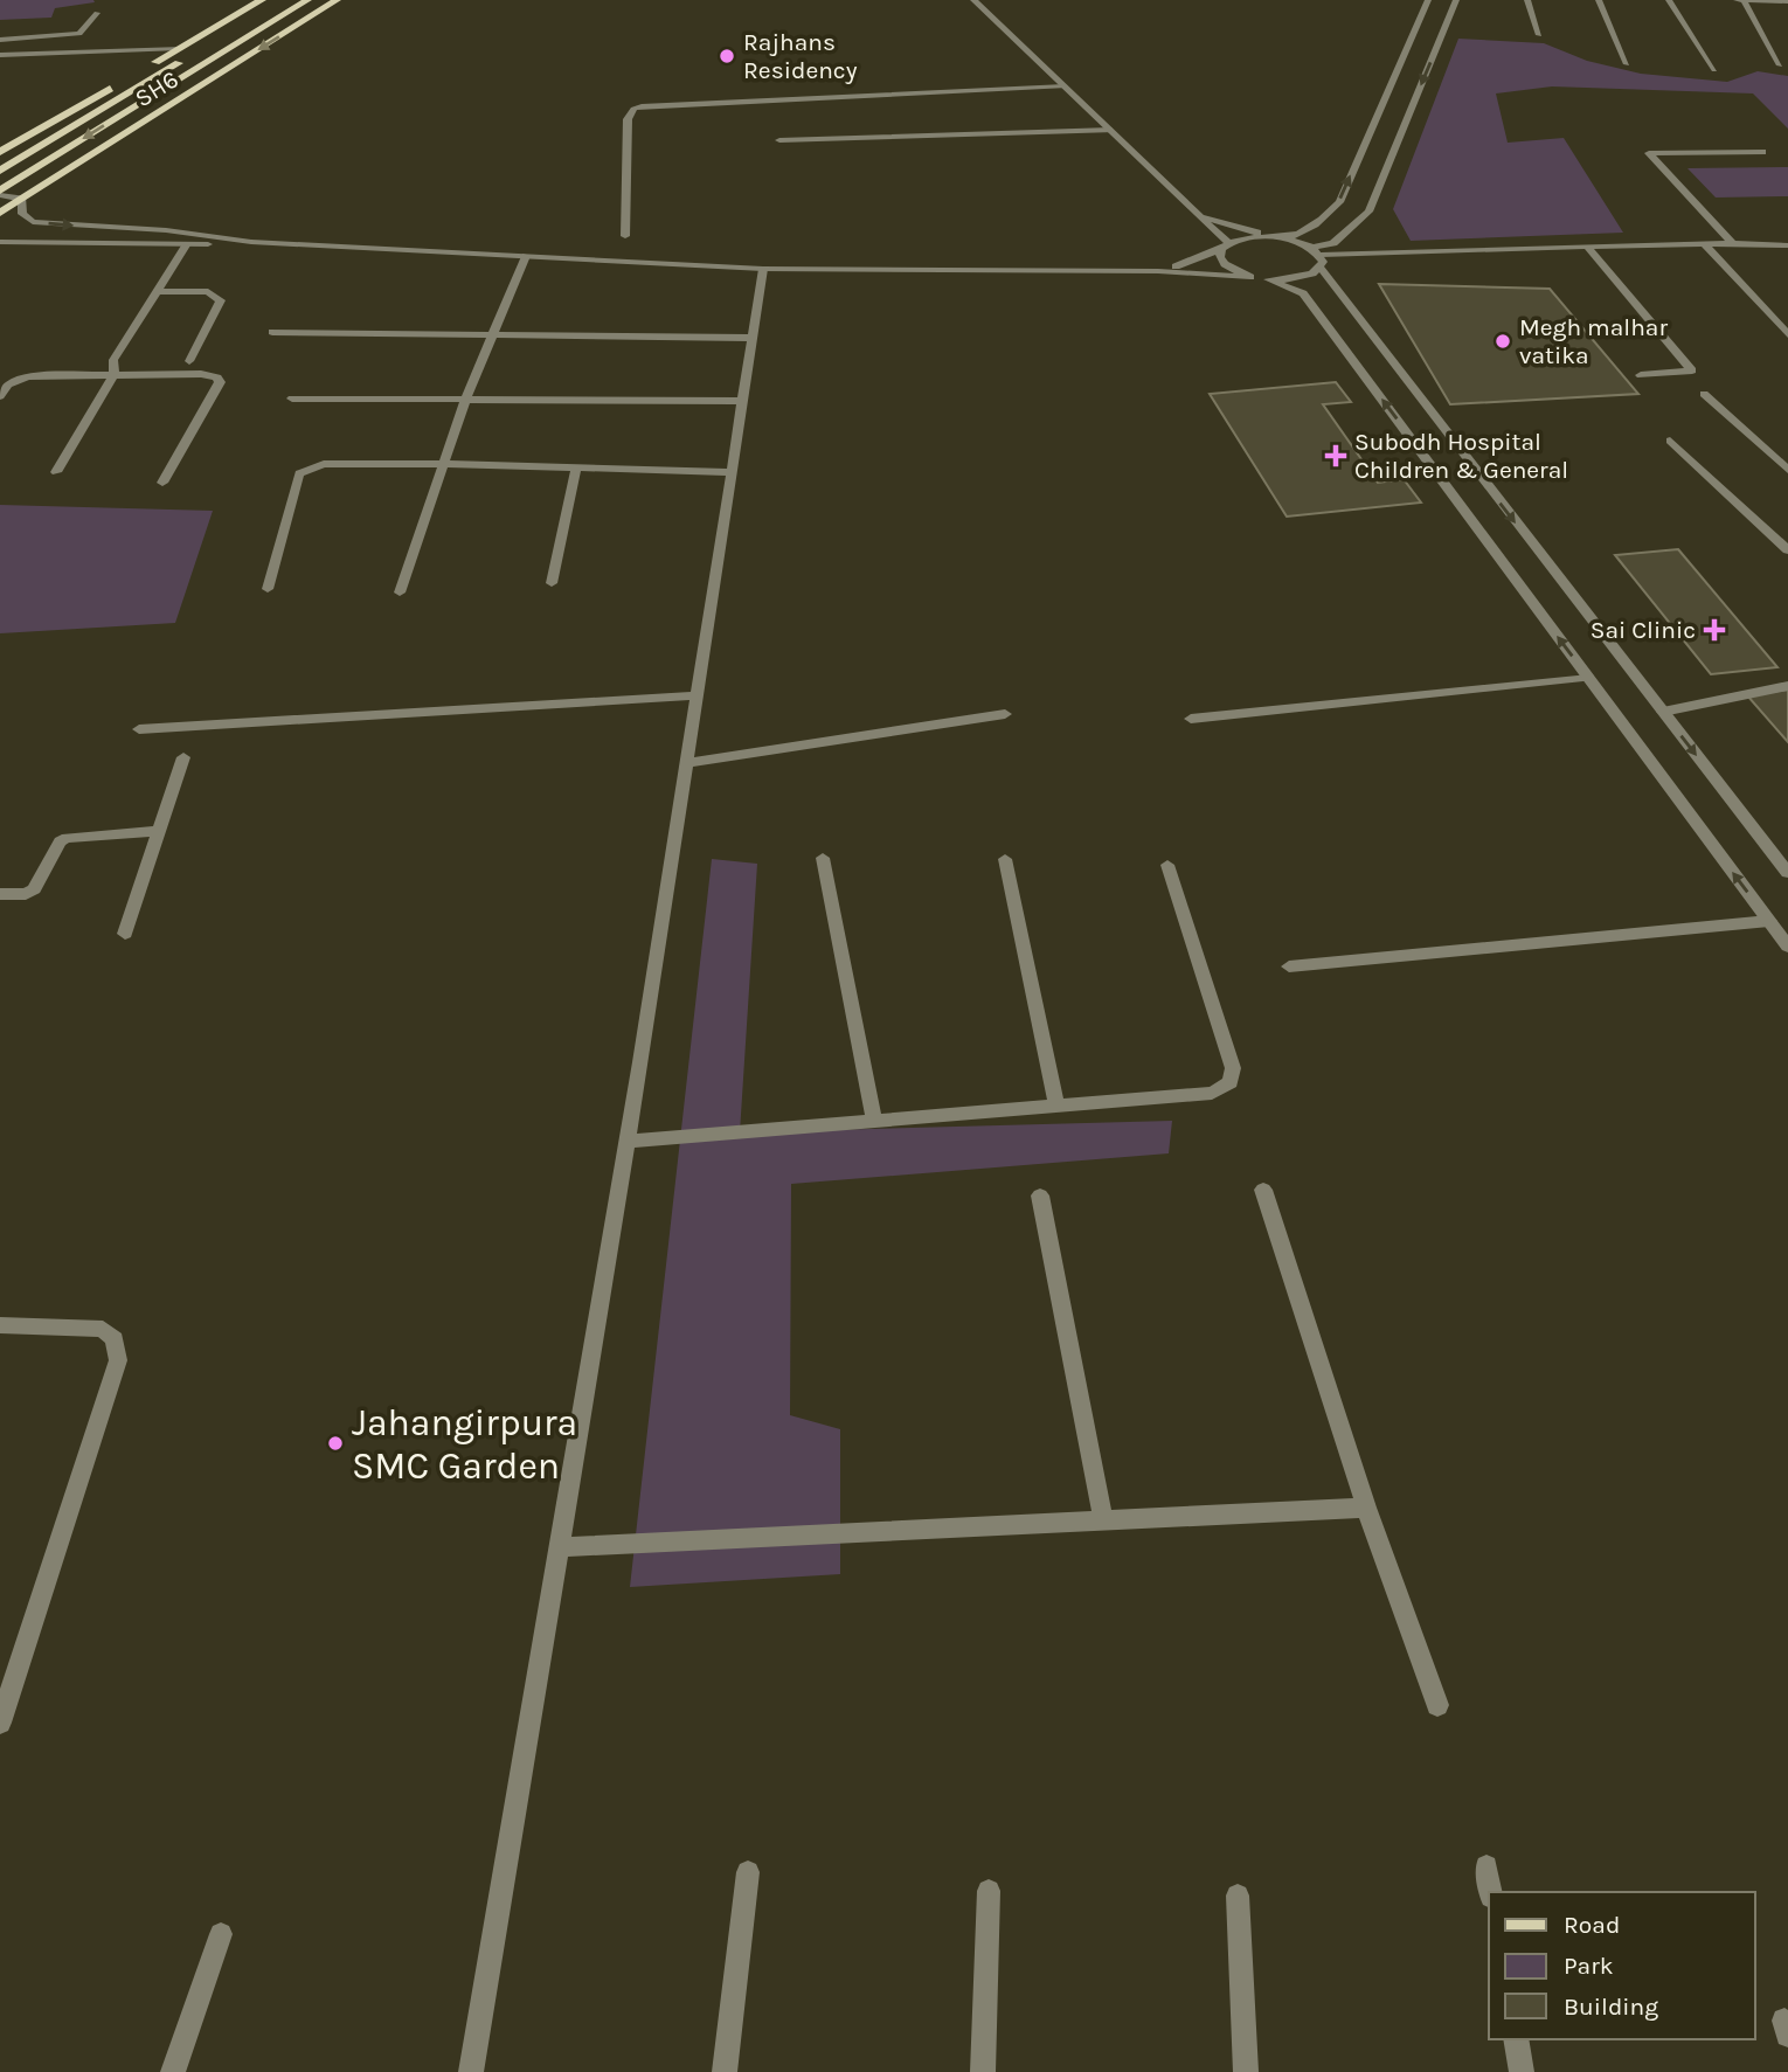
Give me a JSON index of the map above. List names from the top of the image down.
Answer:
{
  "streets": {
    "main road": ["SH6"]
  },
  "places": {
    "other": ["Rajhans Residency", "Megh malhar vatika", "Jahangirpura SMC Garden"],
    "health": ["Subodh Hospital Children & General", "Sai Clinic"]
  },
  "legend": ["Road", "Park", "Building"]
}
